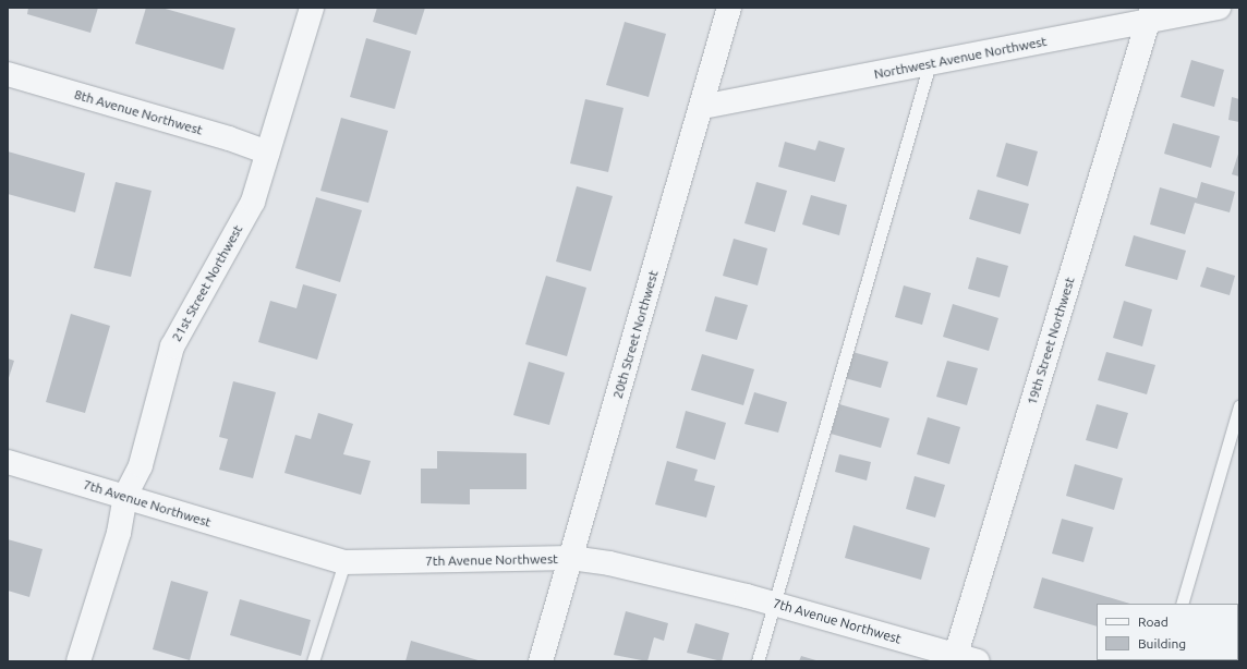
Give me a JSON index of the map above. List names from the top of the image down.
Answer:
{
  "streets": {
    "street": [
      "Northwest Avenue Northwest",
      "8th Avenue Northwest",
      "21st Street Northwest",
      "20th Street Northwest",
      "19th Street Northwest",
      "7th Avenue Northwest"
    ]
  },
  "crossings": [
    ["Northwest Avenue Northwest", "20th Street Northwest"],
    ["Northwest Avenue Northwest", "19th Street Northwest"],
    ["8th Avenue Northwest", "21st Street Northwest"],
    ["21st Street Northwest", "7th Avenue Northwest"],
    ["20th Street Northwest", "7th Avenue Northwest"],
    ["19th Street Northwest", "7th Avenue Northwest"]
  ],
  "legend": ["Road", "Building"]
}
